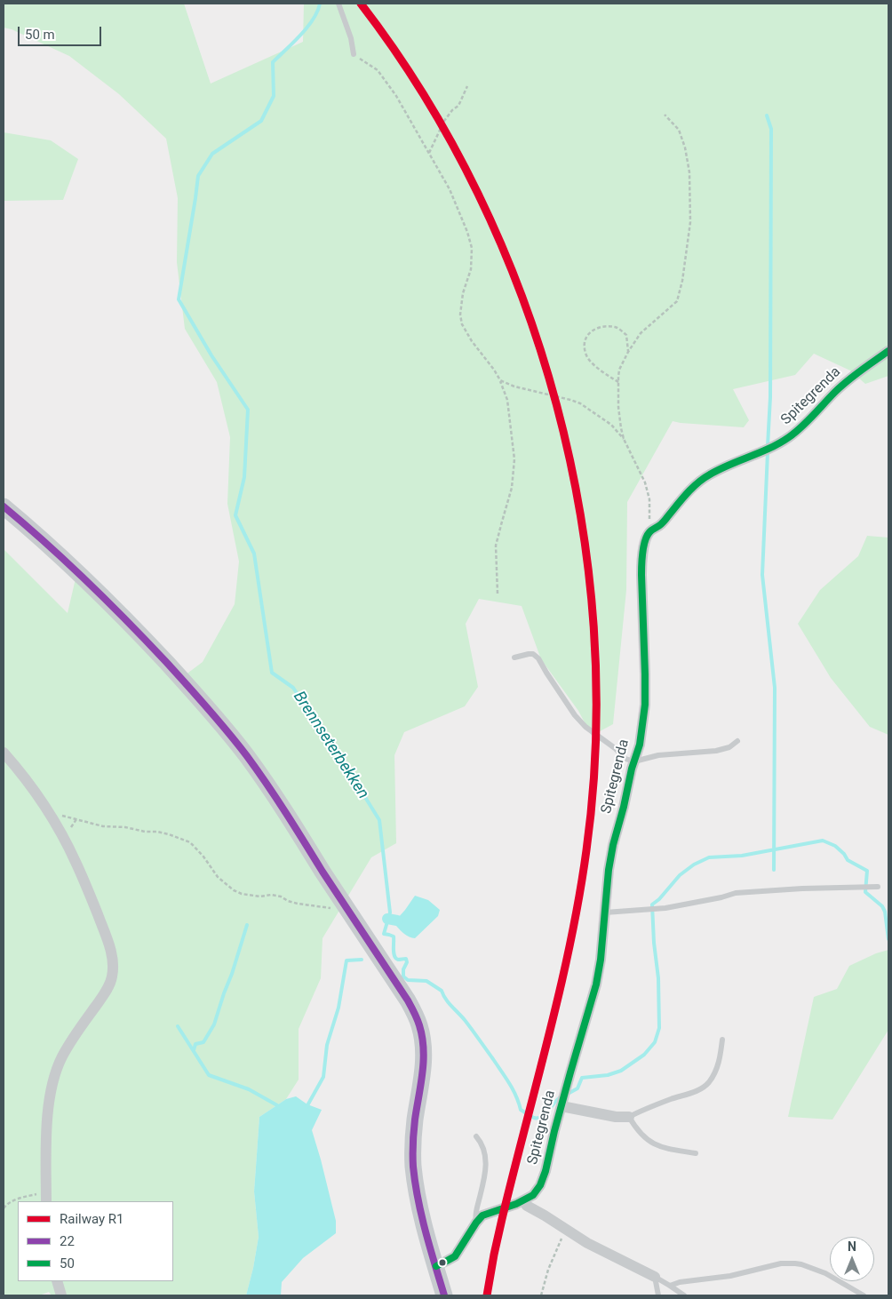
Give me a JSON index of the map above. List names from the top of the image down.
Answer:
{
  "streets": {
    "street": ["Spitegrenda"]
  },
  "water": ["Brennseterbekken"],
  "lines": ["rail line R1", "transit line 50", "transit line 22"],
  "legend": ["Railway R1", "22", "50"],
  "scale_bar": "50 m",
  "north": "top"
}
